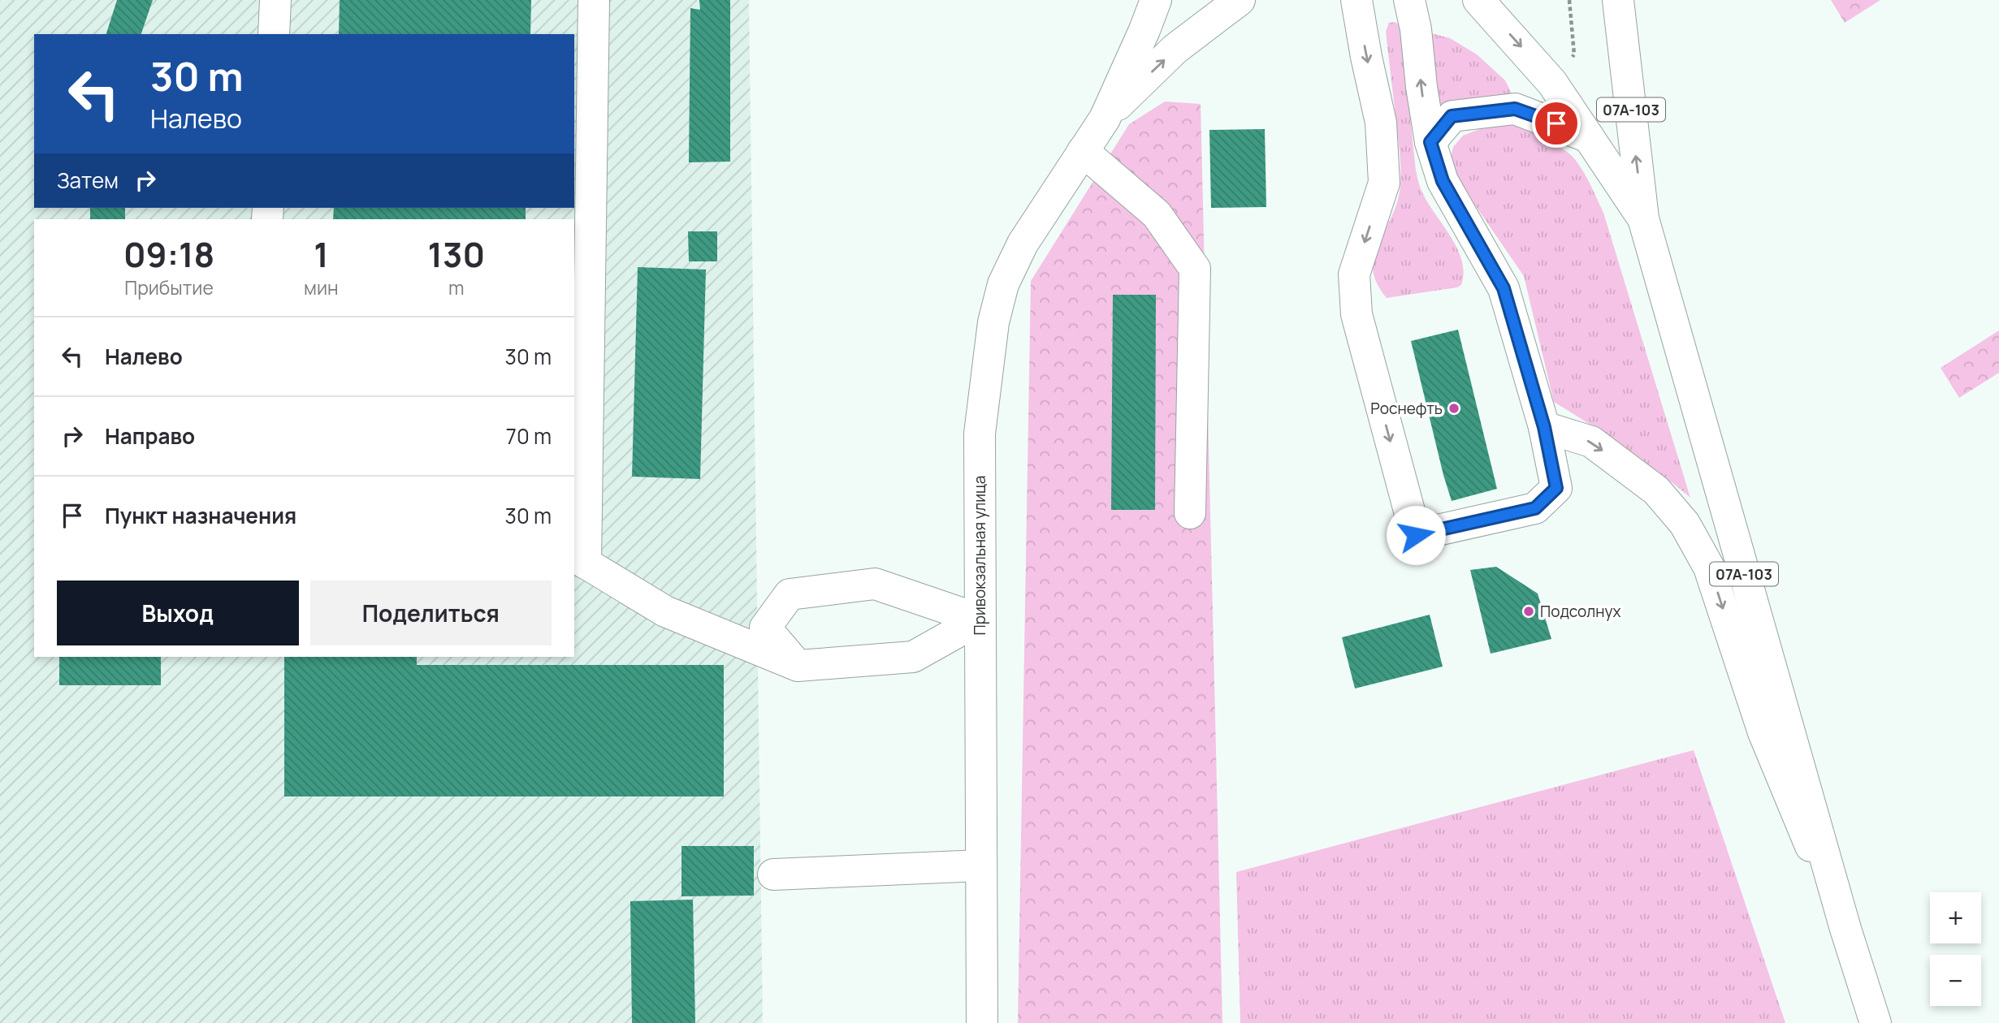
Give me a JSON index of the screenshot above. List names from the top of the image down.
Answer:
{
  "streets": {
    "main road": ["07А-103", "Привокзальная улица"]
  },
  "places": ["Роснефть", "Подсолнух"],
  "page": {
    "turn": ["30 m", "Налево"],
    "then": "Затем",
    "eta": [
      "09:18",
      "Прибытие",
      "1",
      "мин",
      "130",
      "m"
    ],
    "list": [
      {
        "name": "Налево",
        "value": "30 m"
      },
      {
        "name": "Направо",
        "value": "70 m"
      },
      {
        "name": "Пункт назначения",
        "value": "30 m"
      }
    ],
    "buttons": ["Выход", "Поделиться"],
    "map_buttons": ["+", "−"]
  }
}
